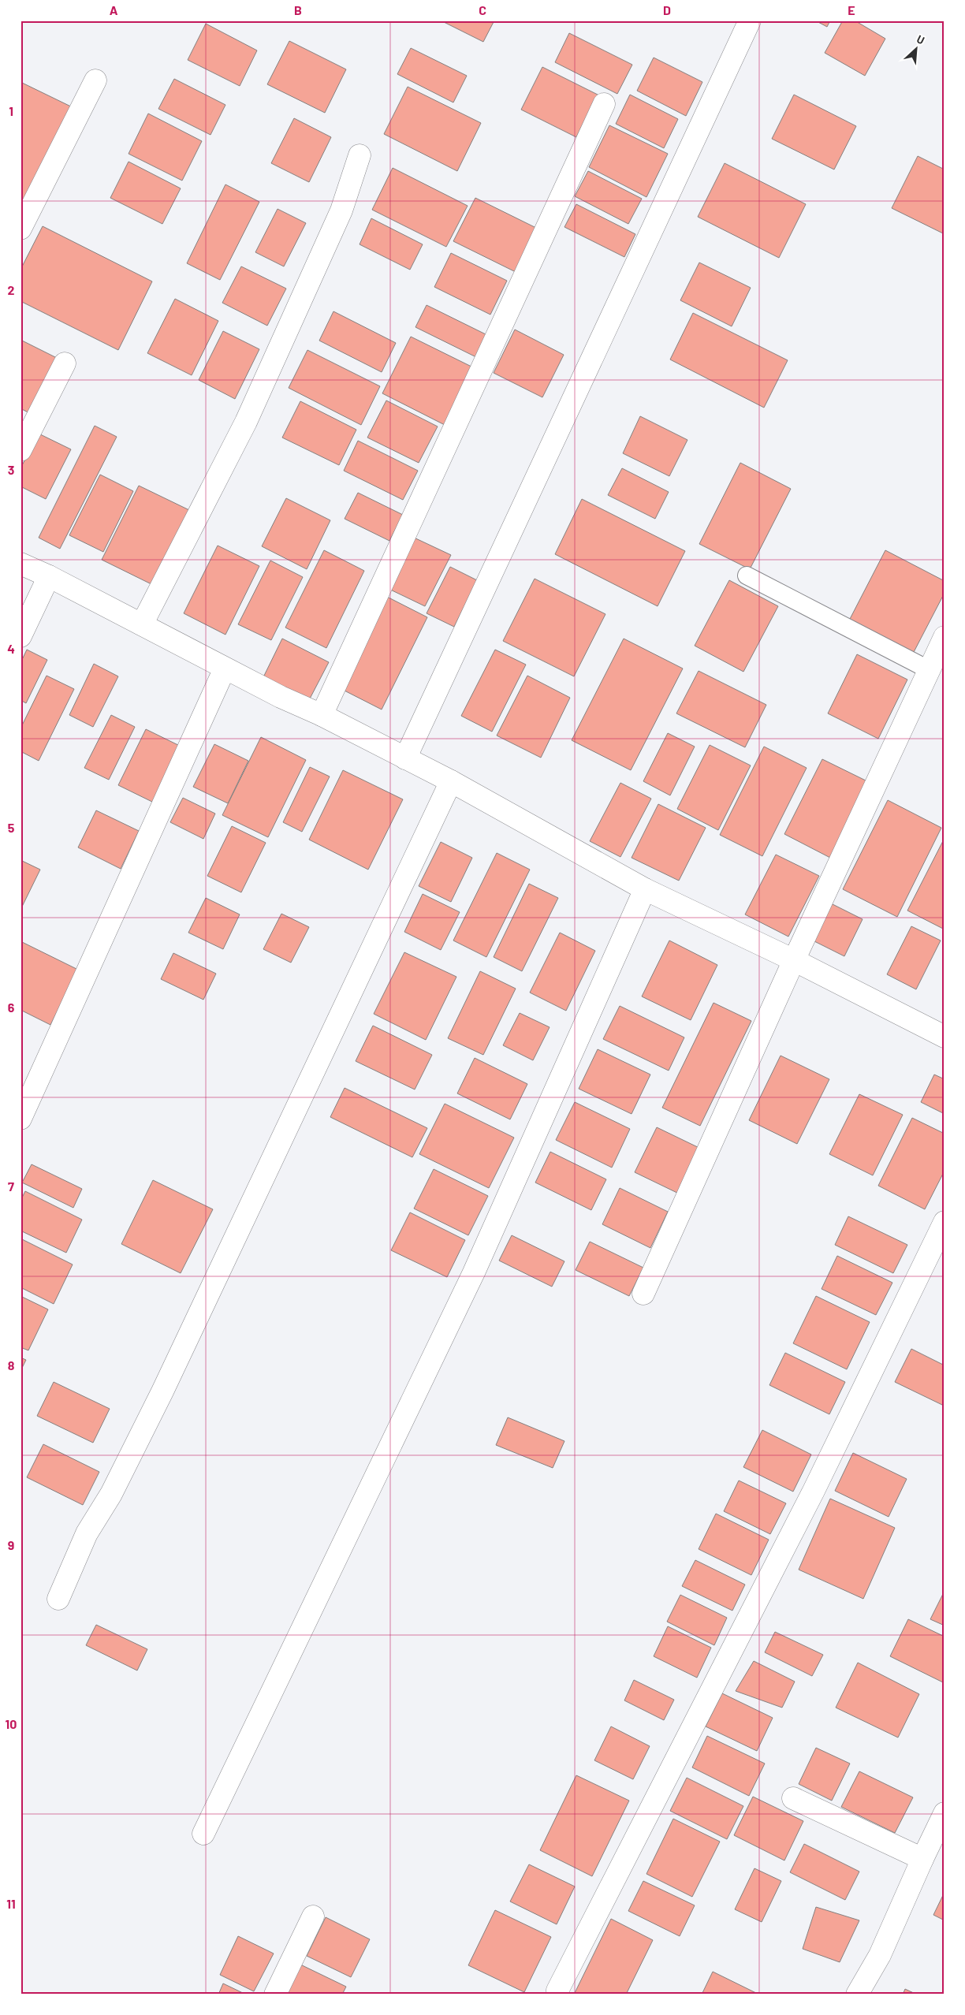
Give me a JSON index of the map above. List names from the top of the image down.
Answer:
{
  "north": "top right",
  "grid": {
    "columns": [
      "A",
      "B",
      "C",
      "D",
      "E"
    ],
    "rows": [
      "1",
      "2",
      "3",
      "4",
      "5",
      "6",
      "7",
      "8",
      "9",
      "10",
      "11"
    ]
  }
}
